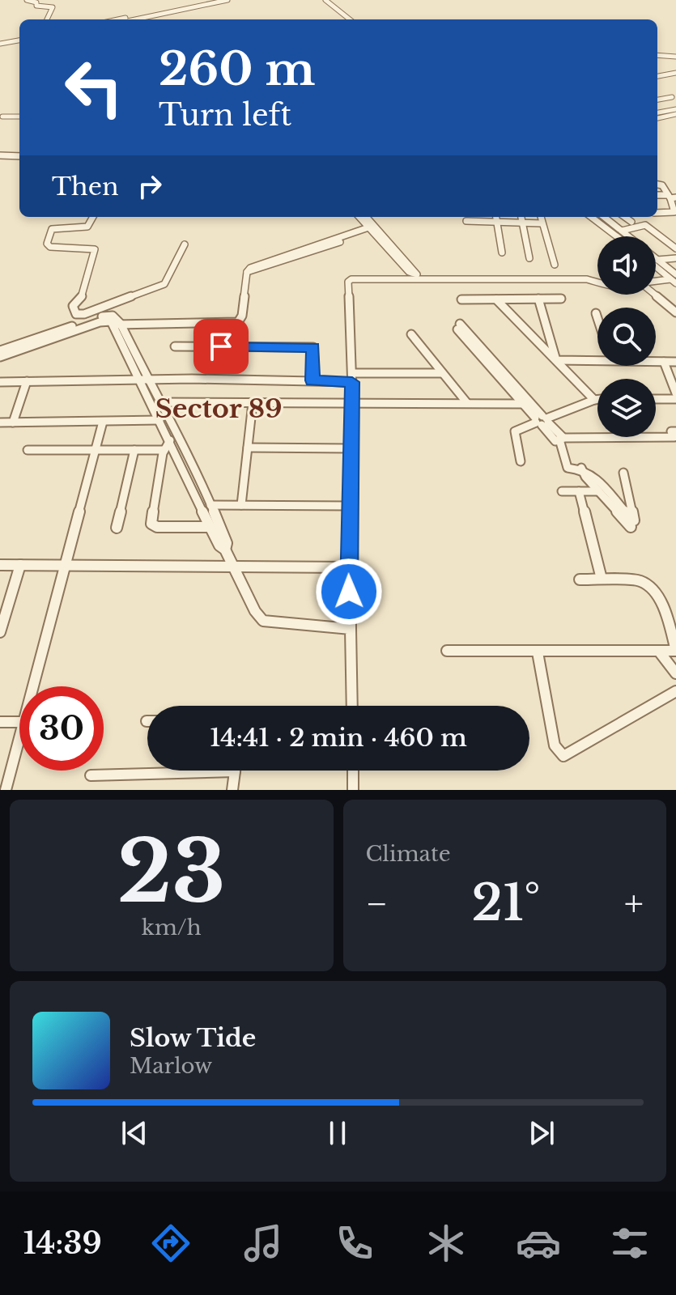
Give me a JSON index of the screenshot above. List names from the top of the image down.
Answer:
{
  "districts": ["Sector 89"],
  "page": {
    "turn": ["260 m", "Turn left"],
    "then": "Then",
    "limit": "30",
    "trip": "14:41 · 2 min · 460 m",
    "tile": [
      ["23", "km/h"],
      "Climate"
    ],
    "heat": ["−", "21°", "+"],
    "song": ["Slow Tide", "Marlow"],
    "tabs": "14:39"
  }
}
